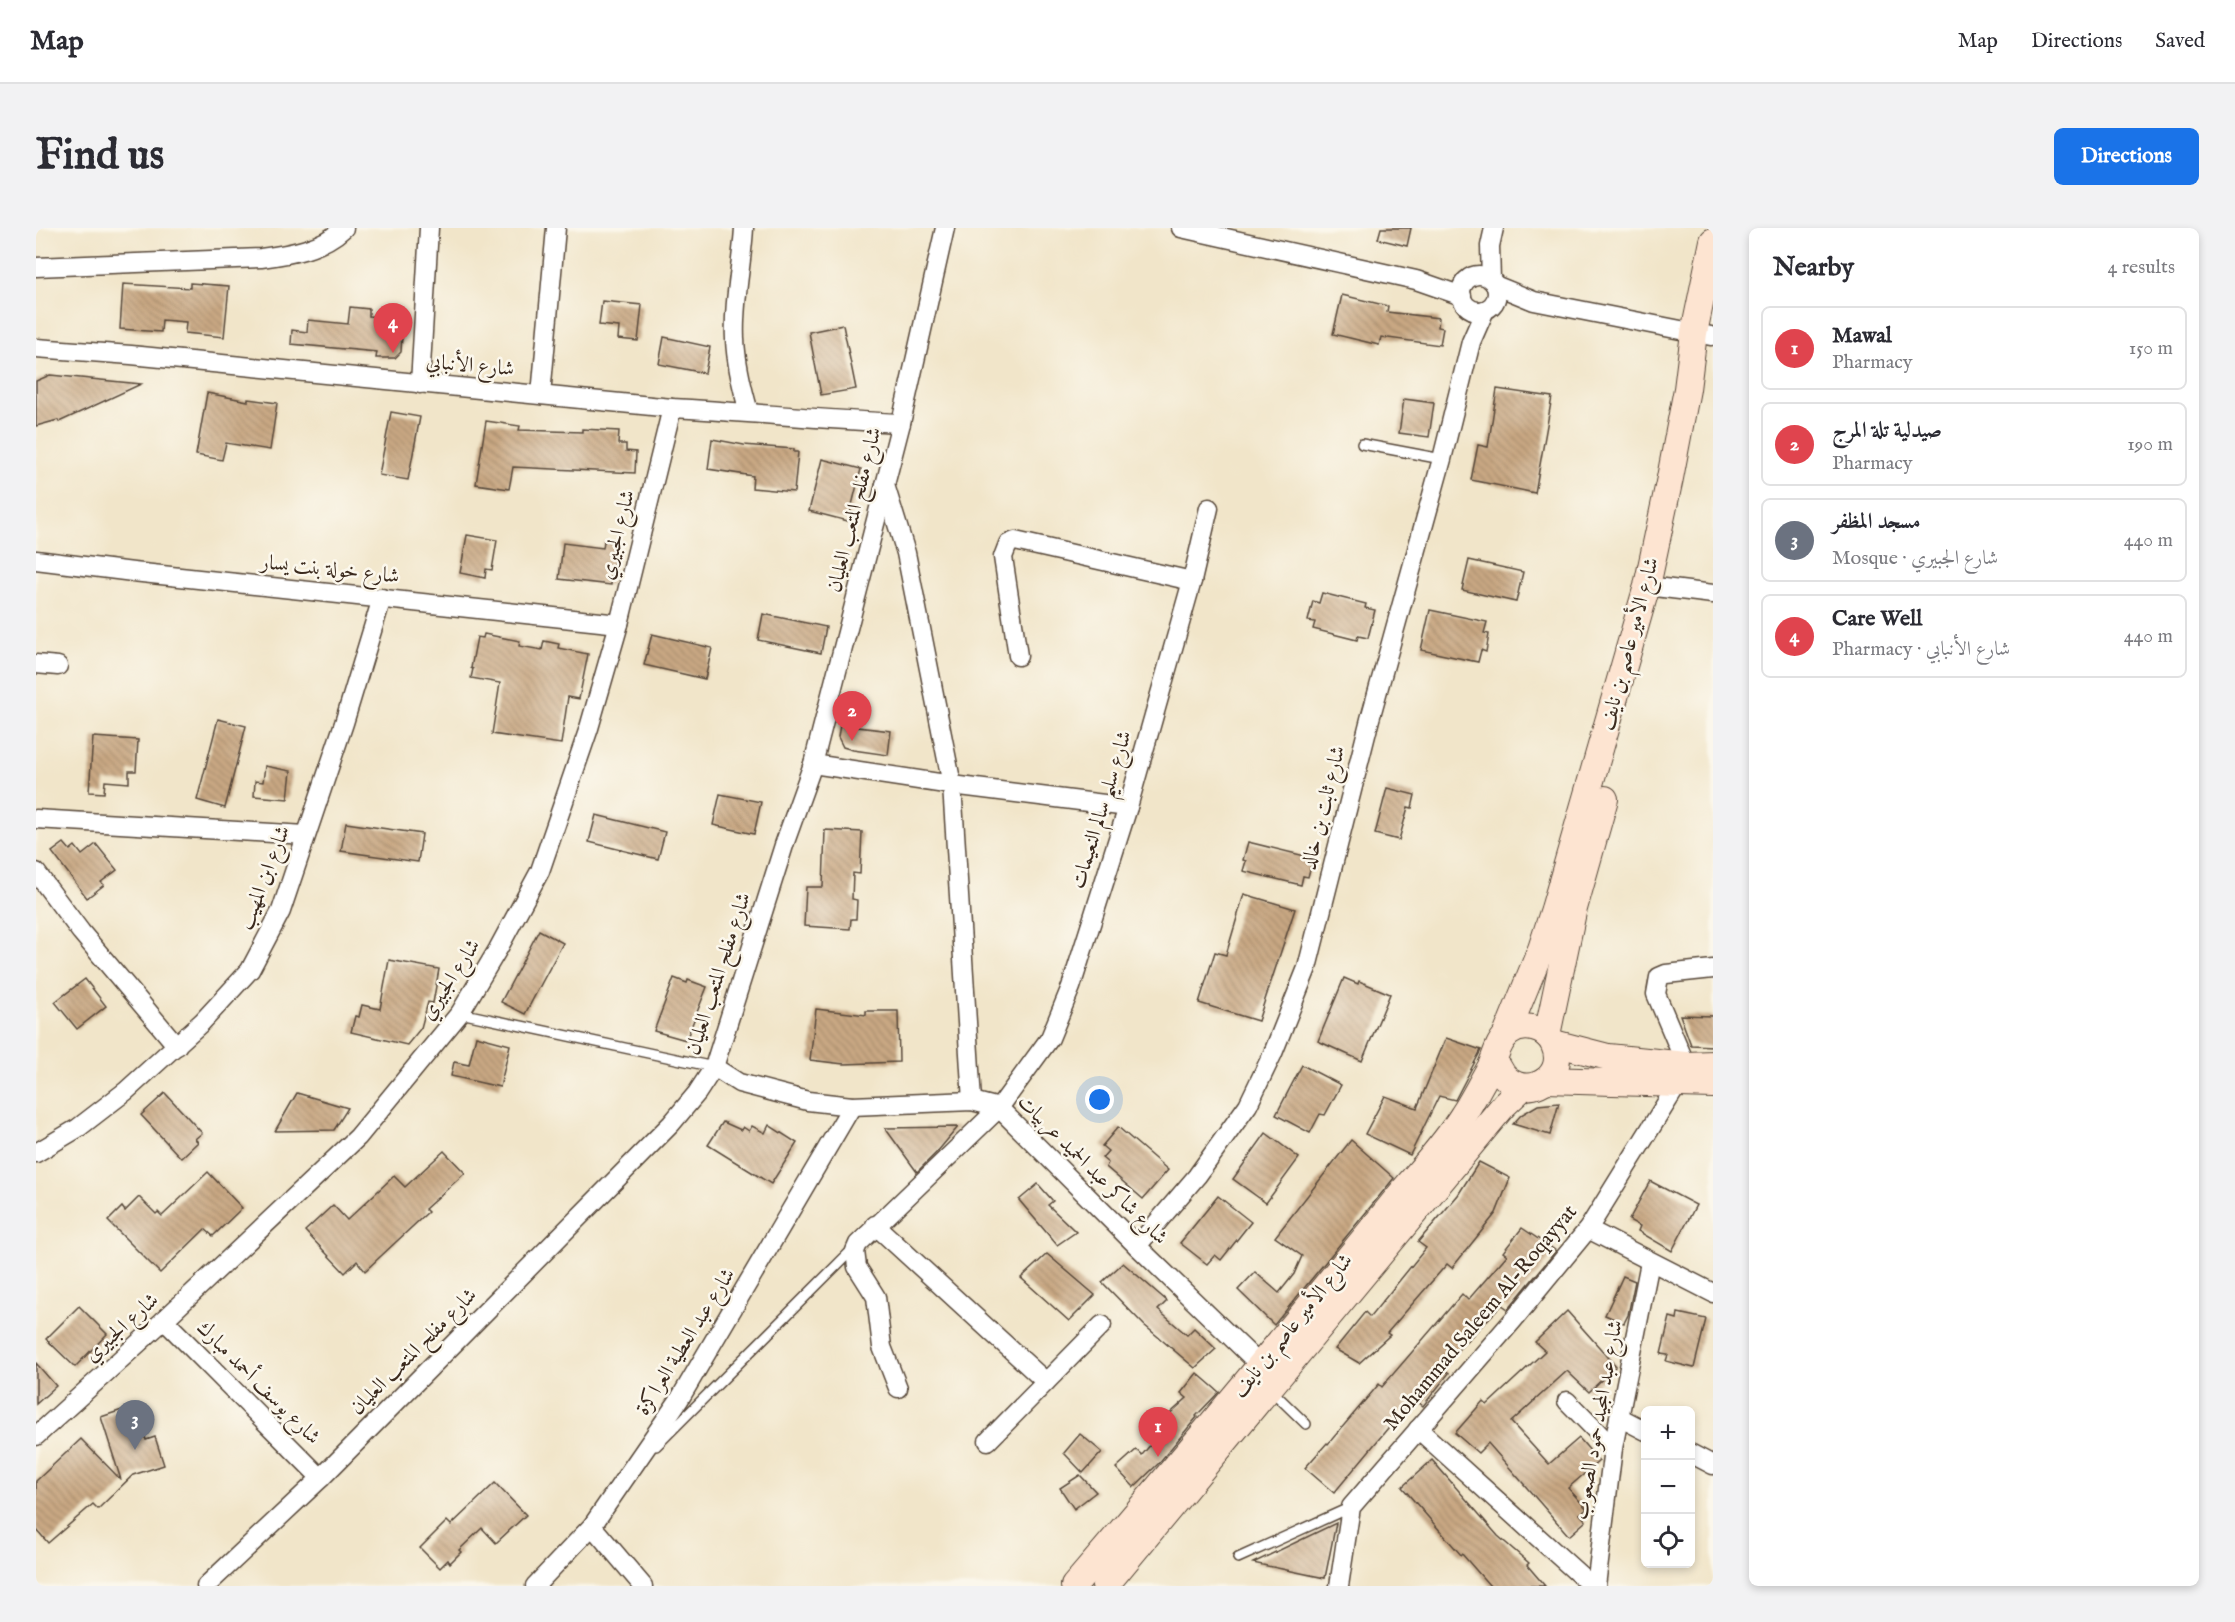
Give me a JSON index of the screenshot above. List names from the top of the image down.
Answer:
{
  "streets": {
    "main road": ["شارع الأمير عاصم بن نايف"],
    "street": [
      "شارع الأنبابي",
      "شارع مفلح المتعب العليان",
      "شارع الجبيري",
      "شارع خولة بنت يسار",
      "شارع ثابت بن خالد",
      "شارع سليم سالم النعيمات",
      "شارع ابن المهيب",
      "شارع شاكر عبد الحميد عربيات",
      "Mohammad Saleem Al-Roqayyat",
      "شارع عبد العطية العراكزة",
      "شارع يوسف أحمد مبارك",
      "شارع عبد المجيد حمود الصعوب"
    ]
  },
  "crossings": [
    ["شارع الأنبابي", "شارع مفلح المتعب العليان"],
    ["شارع الأنبابي", "شارع الجبيري"],
    ["شارع مفلح المتعب العليان", "شارع شاكر عبد الحميد عربيات"],
    ["شارع مفلح المتعب العليان", "شارع يوسف أحمد مبارك"],
    ["شارع الجبيري", "شارع خولة بنت يسار"],
    ["شارع الجبيري", "شارع يوسف أحمد مبارك"],
    ["شارع خولة بنت يسار", "شارع ابن المهيب"],
    ["شارع الأمير عاصم بن نايف", "شارع شاكر عبد الحميد عربيات"],
    ["شارع ثابت بن خالد", "شارع شاكر عبد الحميد عربيات"],
    ["شارع سليم سالم النعيمات", "شارع شاكر عبد الحميد عربيات"],
    ["شارع شاكر عبد الحميد عربيات", "شارع عبد العطية العراكزة"]
  ],
  "page": {
    "header": "Map",
    "nav": ["Map", "Directions", "Saved"],
    "buttons": "Directions",
    "title": "Find us",
    "heading": ["Nearby", "4 results"],
    "pins": [
      "4",
      "2",
      "3",
      "1"
    ],
    "list": [
      {
        "mark": "1",
        "name": "Mawal",
        "note": "Pharmacy",
        "value": "150 m"
      },
      {
        "mark": "2",
        "name": "صيدلية تلة المرج",
        "note": "Pharmacy",
        "value": "190 m"
      },
      {
        "mark": "3",
        "name": "مسجد المظفر",
        "note": "Mosque · شارع الجبيري",
        "value": "440 m"
      },
      {
        "mark": "4",
        "name": "Care Well",
        "note": "Pharmacy · شارع الأنبابي",
        "value": "440 m"
      }
    ],
    "map_buttons": ["+", "−"]
  }
}
